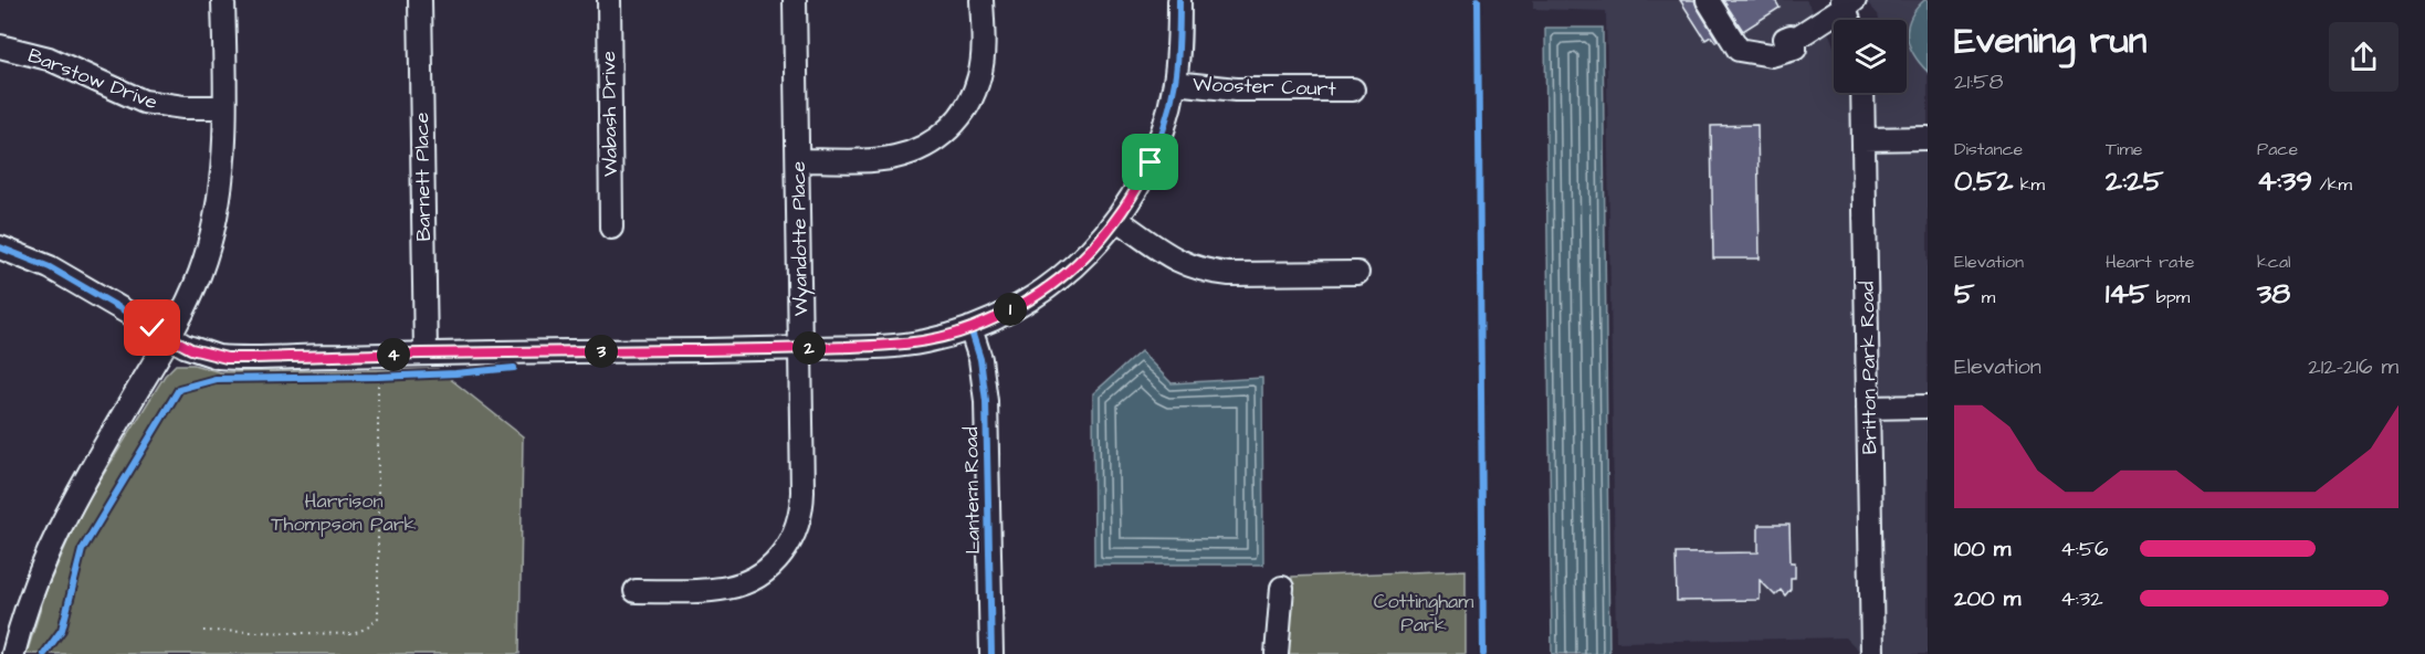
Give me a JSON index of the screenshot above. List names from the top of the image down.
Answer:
{
  "streets": {
    "street": [
      "Barstow Drive",
      "Wooster Court",
      "Wabash Drive",
      "Barnett Place",
      "Wyandotte Place",
      "Britton Park Road",
      "Lantern Road"
    ]
  },
  "parks": ["Harrison Thompson Park", "Cottingham Park"],
  "page": {
    "heading": ["Evening run", "21:58"],
    "stats": [
      ["Distance", "0.52 km"],
      ["Time", "2:25"],
      ["Pace", "4:39 /km"],
      ["Elevation", "5 m"],
      ["Heart rate", "145 bpm"],
      ["kcal", "38"]
    ],
    "pins": [
      "1",
      "2",
      "3",
      "4"
    ],
    "chart": ["Elevation", "212–216 m"],
    "list": [
      {
        "name": "100 m",
        "note": "4:56"
      },
      {
        "name": "200 m",
        "note": "4:32"
      }
    ]
  }
}
